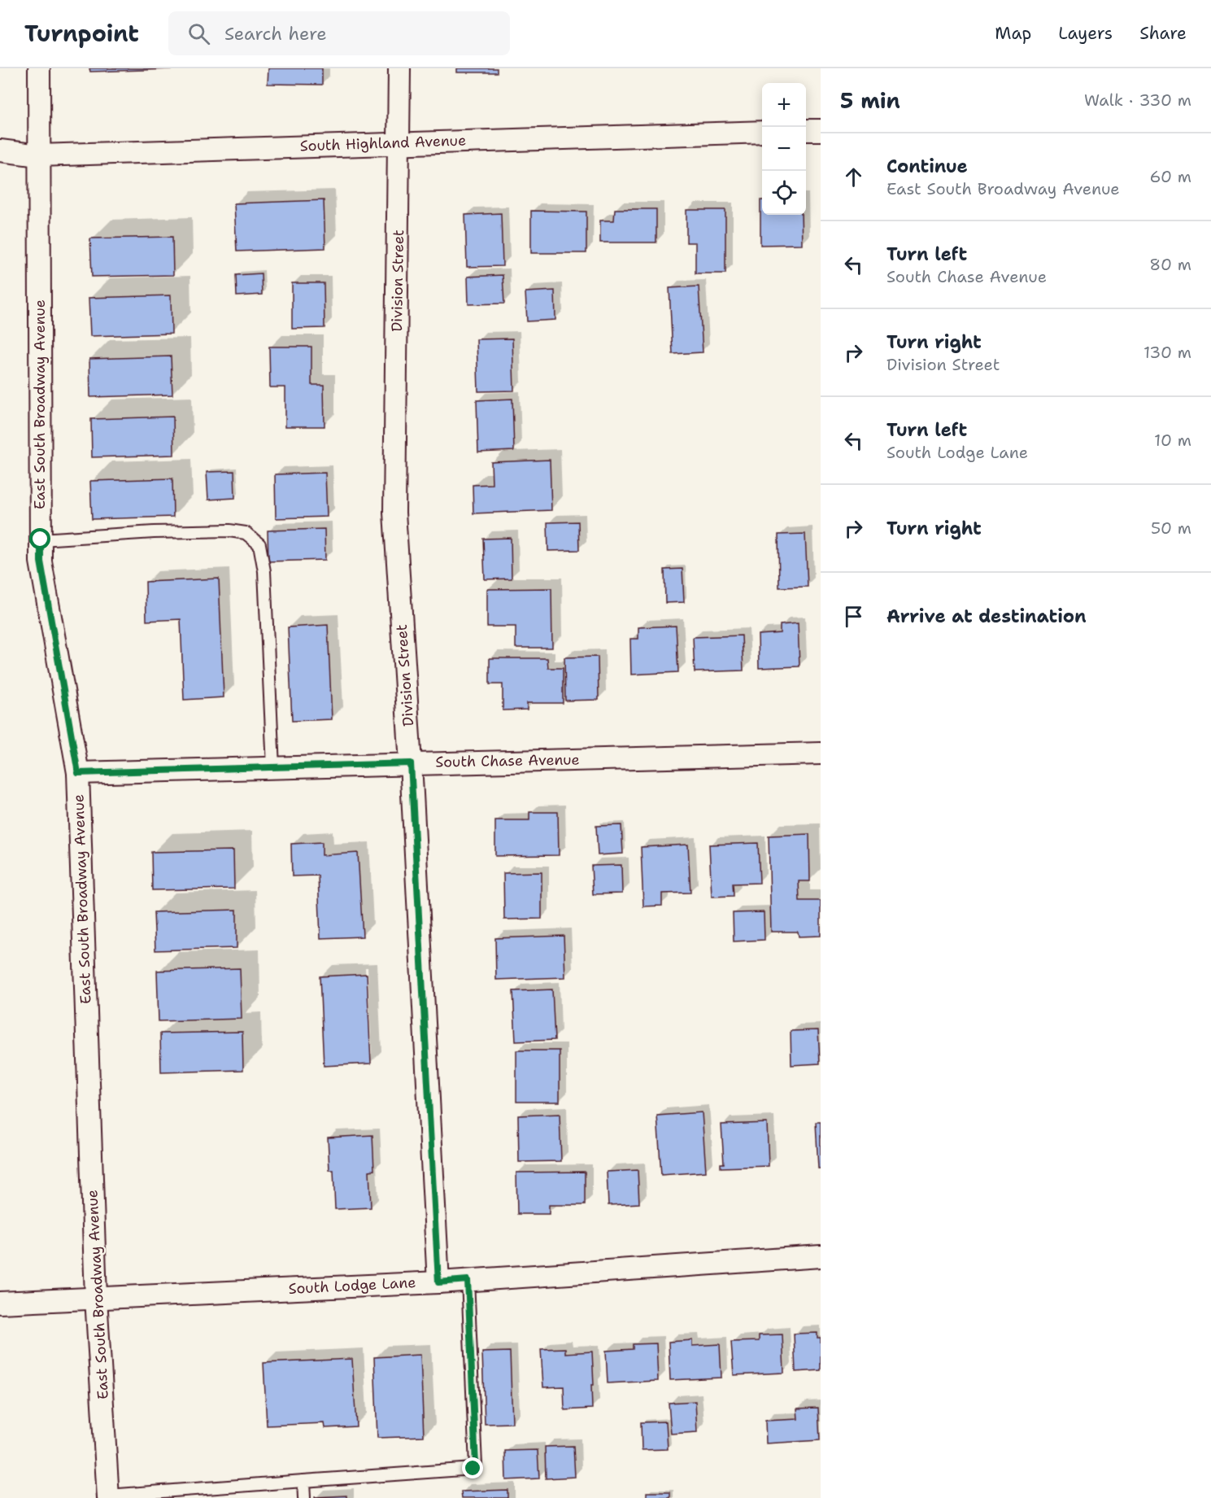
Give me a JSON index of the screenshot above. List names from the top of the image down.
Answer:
{
  "streets": {
    "street": [
      "South Highland Avenue",
      "Division Street",
      "East South Broadway Avenue",
      "South Chase Avenue",
      "South Lodge Lane"
    ]
  },
  "crossings": [
    ["South Highland Avenue", "Division Street"],
    ["South Highland Avenue", "East South Broadway Avenue"],
    ["Division Street", "South Chase Avenue"],
    ["Division Street", "South Lodge Lane"],
    ["East South Broadway Avenue", "South Chase Avenue"],
    ["East South Broadway Avenue", "South Lodge Lane"]
  ],
  "page": {
    "header": "Turnpoint",
    "search": "Search here",
    "nav": ["Map", "Layers", "Share"],
    "heading": ["5 min", "Walk · 330 m"],
    "map_buttons": ["+", "−"],
    "list": [
      ["Continue", "East South Broadway Avenue", "60 m"],
      ["Turn left", "South Chase Avenue", "80 m"],
      ["Turn right", "Division Street", "130 m"],
      ["Turn left", "South Lodge Lane", "10 m"],
      ["Turn right", "50 m"],
      "Arrive at destination"
    ]
  }
}
